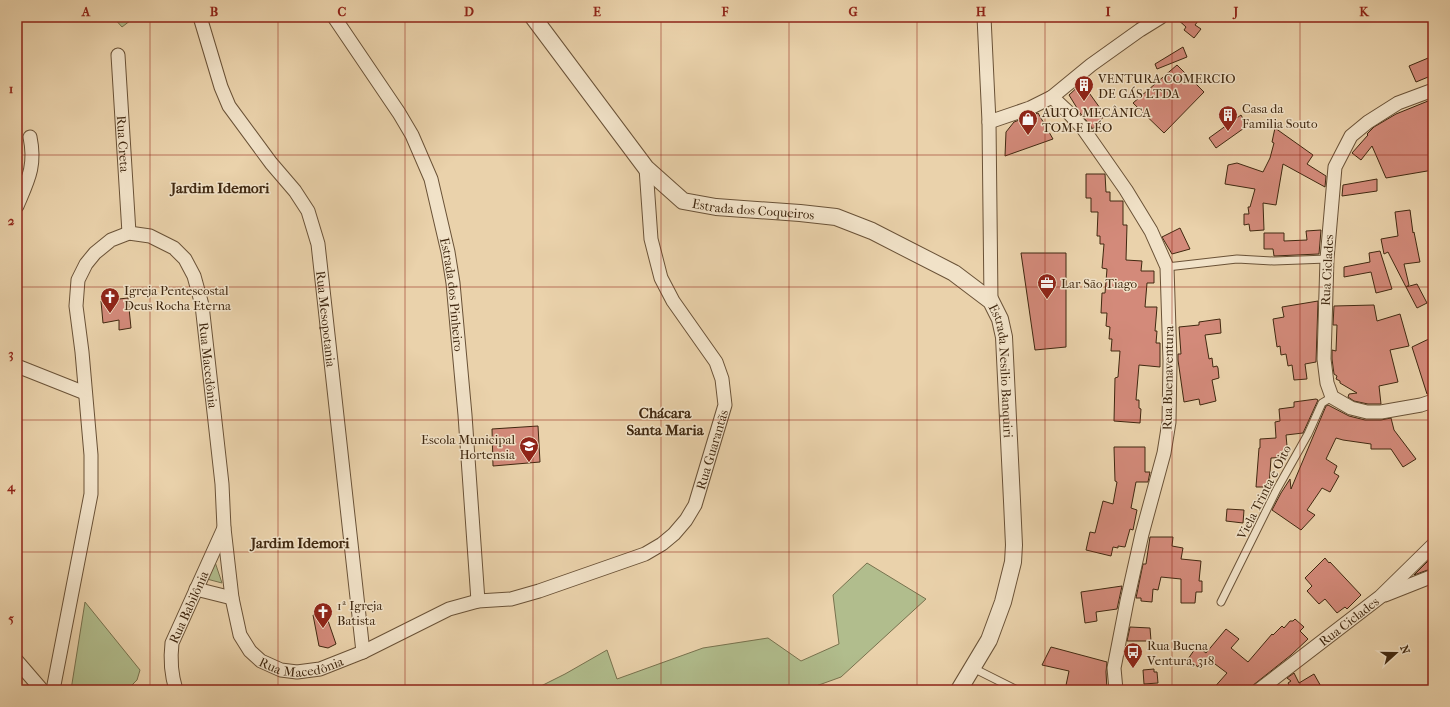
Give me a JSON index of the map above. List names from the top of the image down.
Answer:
{
  "streets": {
    "street": [
      "Rua Creta",
      "Estrada dos Coqueiros",
      "Rua Ciclades",
      "Estrada dos Pinheiro",
      "Rua Mesopotania",
      "Rua Macedônia",
      "Estrada Nesilio Banquiri",
      "Rua Buenaventura",
      "Rua Guarantãs",
      "Rua Babilônia"
    ],
    "lane": ["Viela Trinta e Oito"]
  },
  "crossings": [
    ["Rua Creta", "Rua Macedônia"],
    ["Estrada dos Coqueiros", "Estrada Nesilio Banquiri"],
    ["Estrada dos Coqueiros", "Rua Guarantãs"],
    ["Rua Ciclades", "Viela Trinta e Oito"],
    ["Estrada dos Pinheiro", "Rua Macedônia"],
    ["Estrada dos Pinheiro", "Rua Guarantãs"],
    ["Rua Mesopotania", "Rua Macedônia"],
    ["Rua Macedônia", "Rua Guarantãs"],
    ["Rua Macedônia", "Rua Babilônia"]
  ],
  "districts": ["Jardim Idemori", "Chácara Santa Maria", "Jardim Idemori"],
  "places": {
    "building": ["VENTURA COMERCIO DE GÁS LTDA", "Casa da Familia Souto"],
    "shop": ["AUTO MECÂNICA TOM E LÉO"],
    "office": ["Lar São Tiago"],
    "church": ["Igreja Pentescostal Deus Rocha Eterna", "1ª Igreja Batista"],
    "school or university": ["Escola Municipal Hortensia"],
    "bus stop": ["Rua Buena Ventura, 318"]
  },
  "north": "right",
  "grid": {
    "columns": [
      "A",
      "B",
      "C",
      "D",
      "E",
      "F",
      "G",
      "H",
      "I",
      "J",
      "K"
    ],
    "rows": [
      "1",
      "2",
      "3",
      "4",
      "5"
    ]
  }
}
